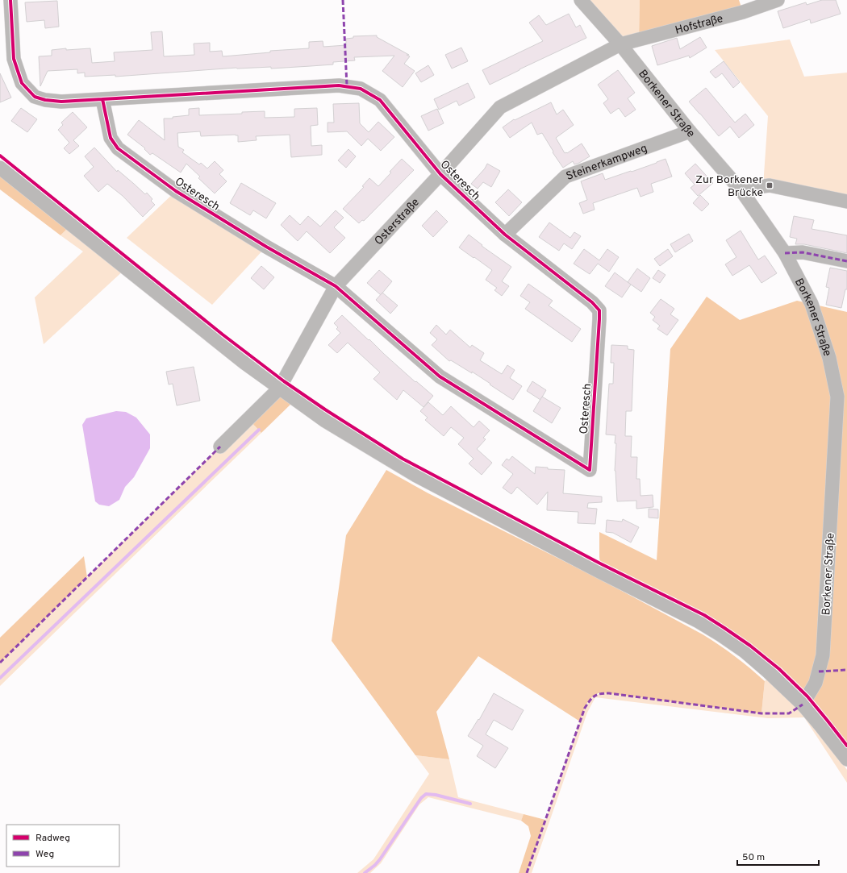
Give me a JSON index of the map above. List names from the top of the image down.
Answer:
{
  "streets": {
    "street": [
      "Hofstraße",
      "Borkener Straße",
      "Steinerkampweg",
      "Osteresch",
      "Osterstraße"
    ]
  },
  "crossings": [
    ["Hofstraße", "Borkener Straße"],
    ["Hofstraße", "Osterstraße"],
    ["Borkener Straße", "Steinerkampweg"],
    ["Borkener Straße", "Osterstraße"],
    ["Steinerkampweg", "Osteresch"],
    ["Osteresch", "Osterstraße"]
  ],
  "places": {
    "transit": ["Zur Borkener Brücke"]
  },
  "legend": ["Radweg", "Weg"],
  "scale_bar": "50 m"
}
